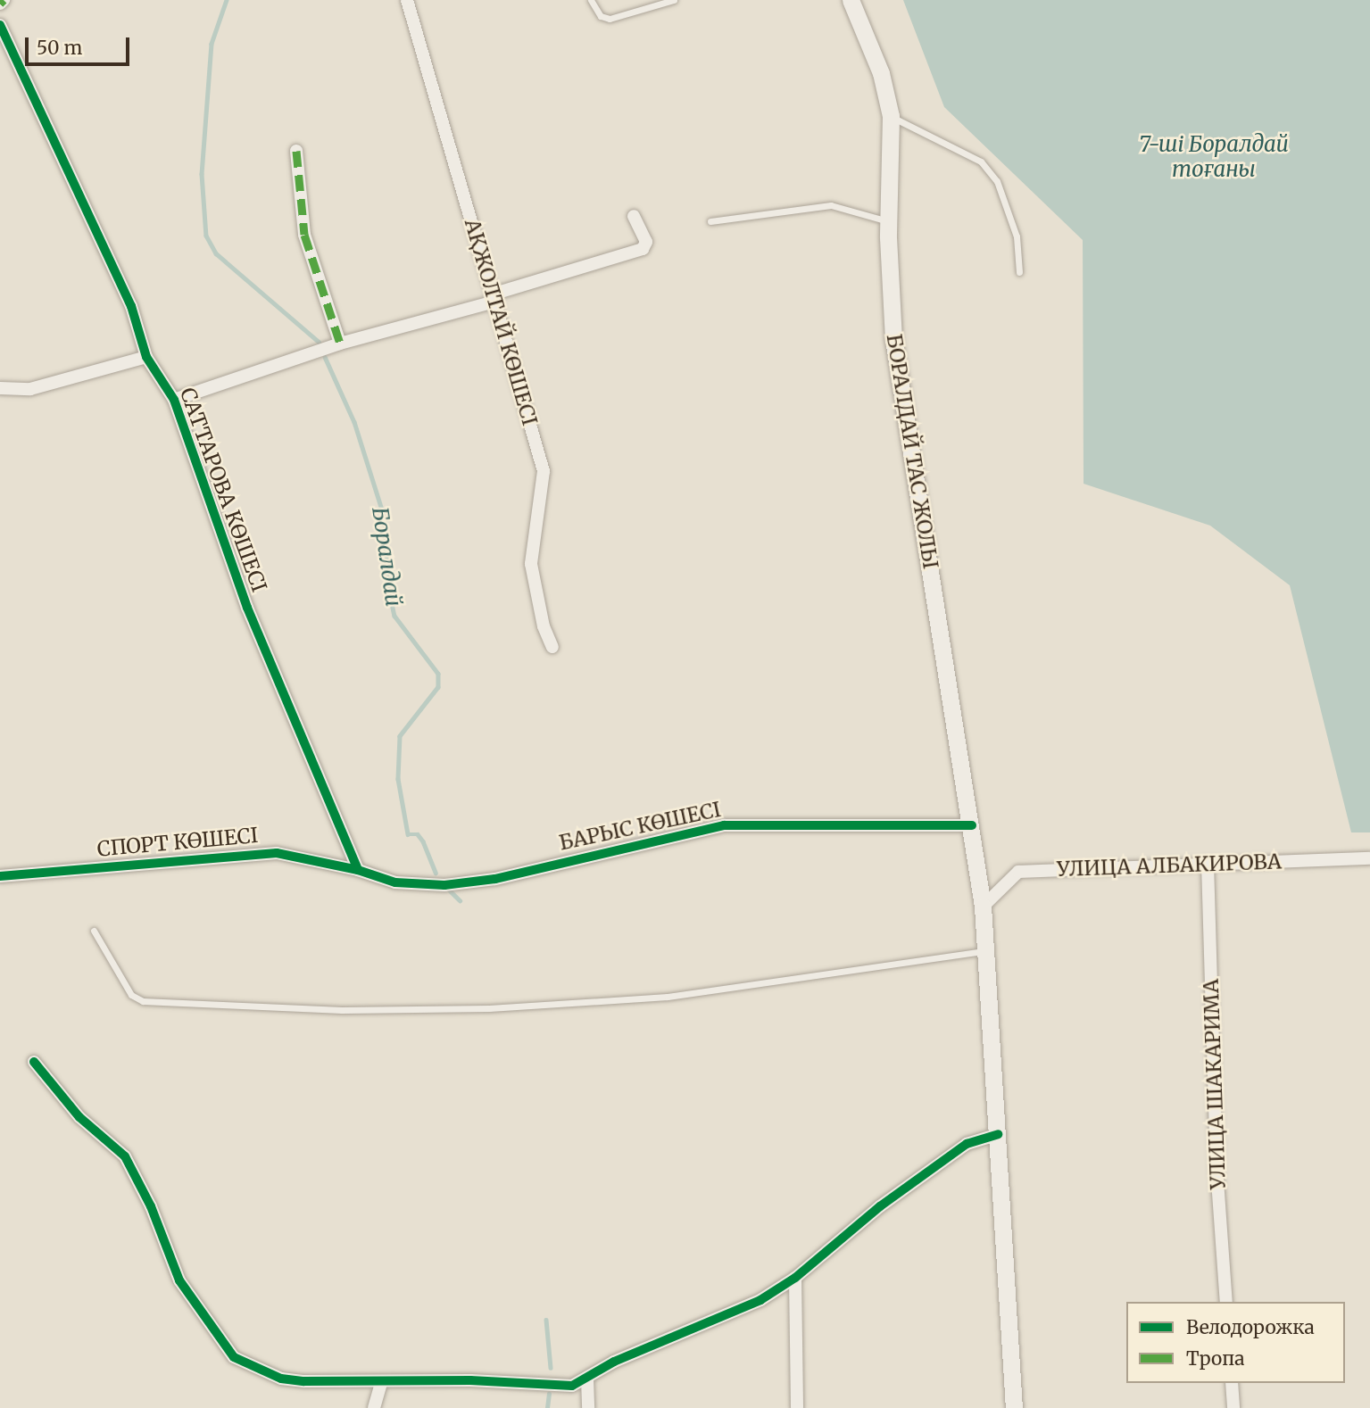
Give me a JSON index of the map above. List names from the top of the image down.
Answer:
{
  "streets": {
    "main road": ["БОРАЛДАЙ ТАС ЖОЛЫ"],
    "street": [
      "АҚЖОЛТАЙ КӨШЕСІ",
      "САТТАРОВА КӨШЕСІ",
      "БАРЫС КӨШЕСІ",
      "СПОРТ КӨШЕСІ",
      "УЛИЦА АЛБАКИРОВА",
      "УЛИЦА ШАКАРИМА"
    ]
  },
  "crossings": [
    ["БОРАЛДАЙ ТАС ЖОЛЫ", "БАРЫС КӨШЕСІ"],
    ["БОРАЛДАЙ ТАС ЖОЛЫ", "УЛИЦА АЛБАКИРОВА"],
    ["САТТАРОВА КӨШЕСІ", "БАРЫС КӨШЕСІ"],
    ["САТТАРОВА КӨШЕСІ", "СПОРТ КӨШЕСІ"],
    ["БАРЫС КӨШЕСІ", "СПОРТ КӨШЕСІ"],
    ["УЛИЦА АЛБАКИРОВА", "УЛИЦА ШАКАРИМА"]
  ],
  "water": ["7-ші Боралдай тоғаны", "Боралдай"],
  "legend": ["Велодорожка", "Тропа"],
  "scale_bar": "50 m"
}
